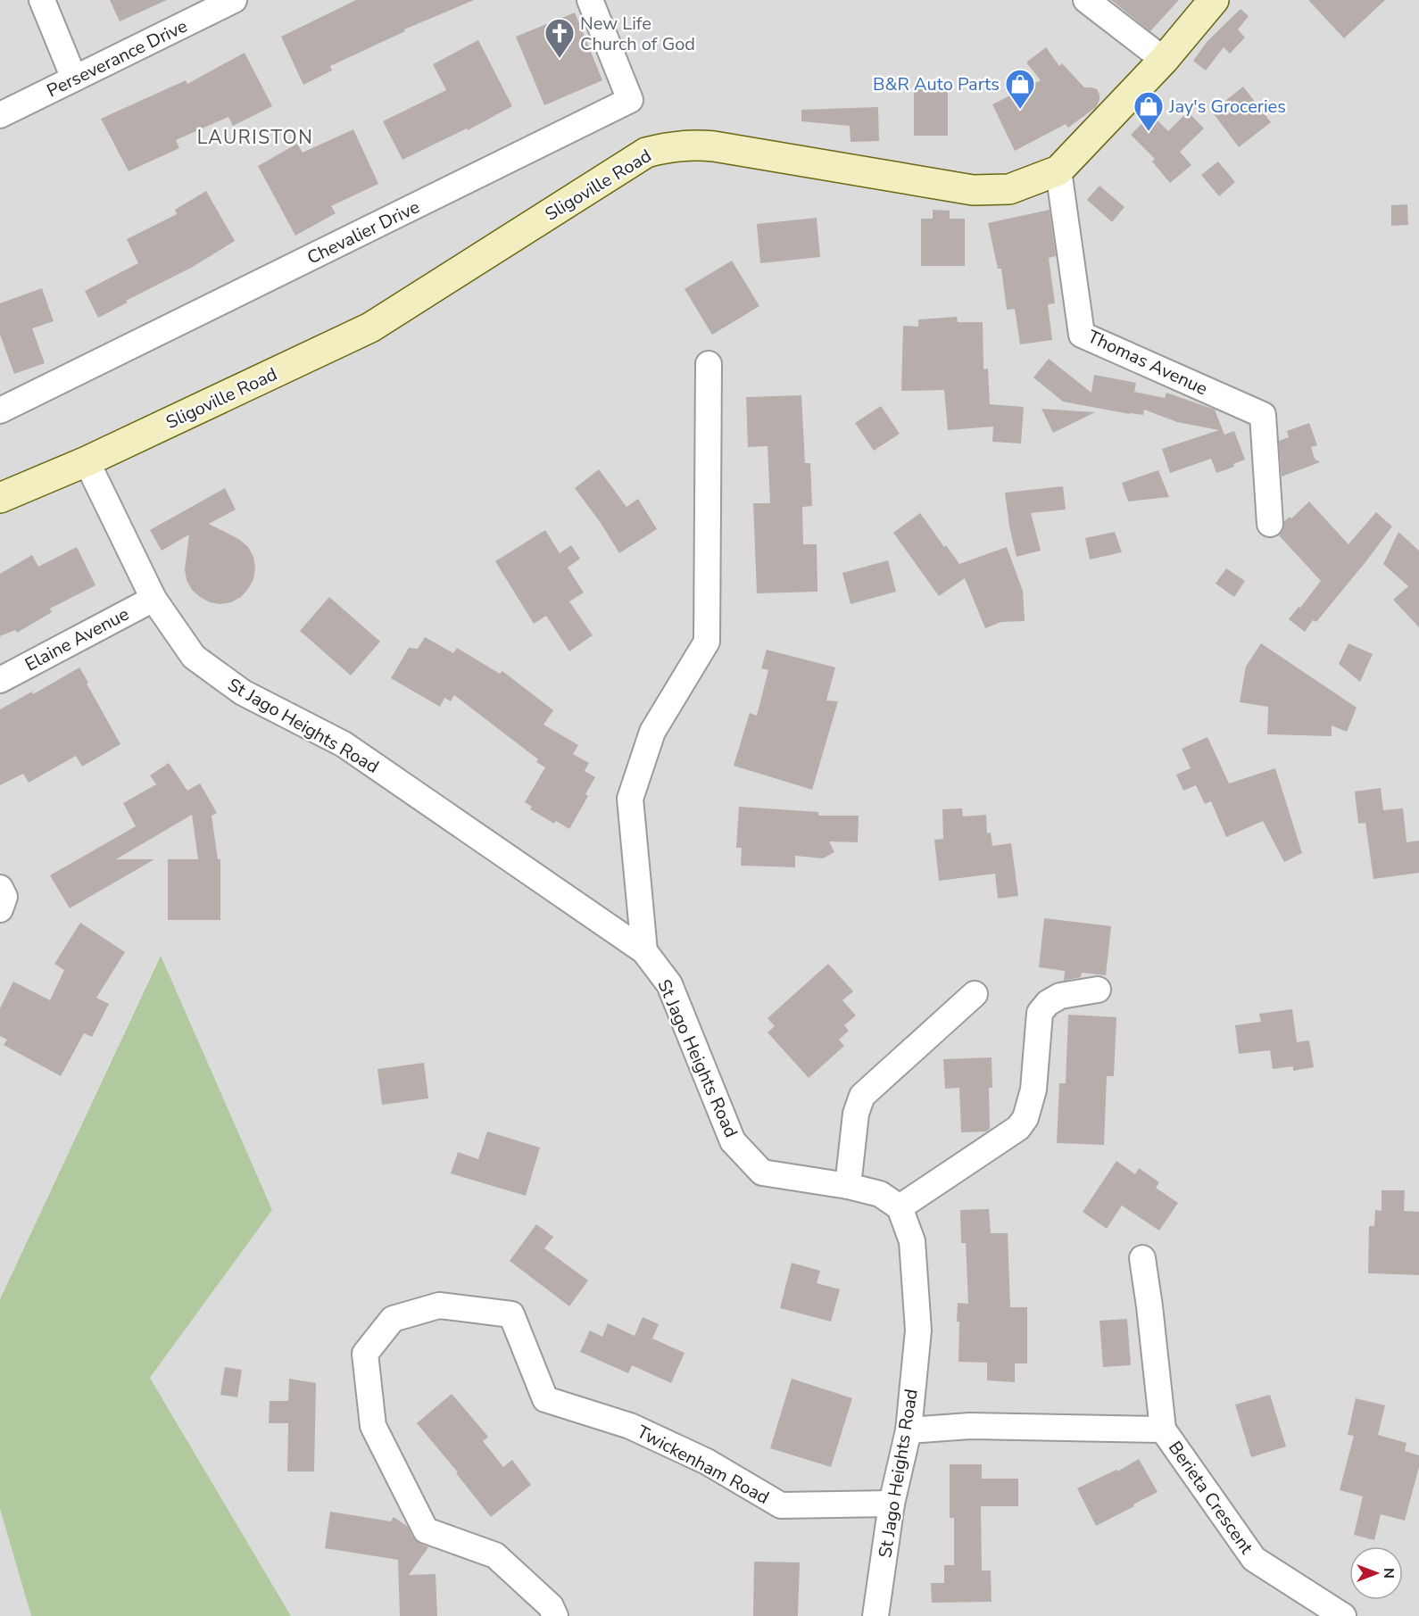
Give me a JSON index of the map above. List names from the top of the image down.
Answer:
{
  "streets": {
    "street": [
      "Perseverance Drive",
      "Sligoville Road",
      "Chevalier Drive",
      "Thomas Avenue",
      "Elaine Avenue",
      "St Jago Heights Road",
      "Twickenham Road",
      "Berieta Crescent"
    ]
  },
  "crossings": [
    ["Sligoville Road", "Thomas Avenue"],
    ["Sligoville Road", "St Jago Heights Road"],
    ["Elaine Avenue", "St Jago Heights Road"],
    ["St Jago Heights Road", "Twickenham Road"],
    ["St Jago Heights Road", "Berieta Crescent"]
  ],
  "districts": ["LAURISTON"],
  "places": {
    "church": ["New Life Church of God"],
    "shop": ["B&R Auto Parts", "Jay's Groceries"]
  },
  "north": "right"
}
